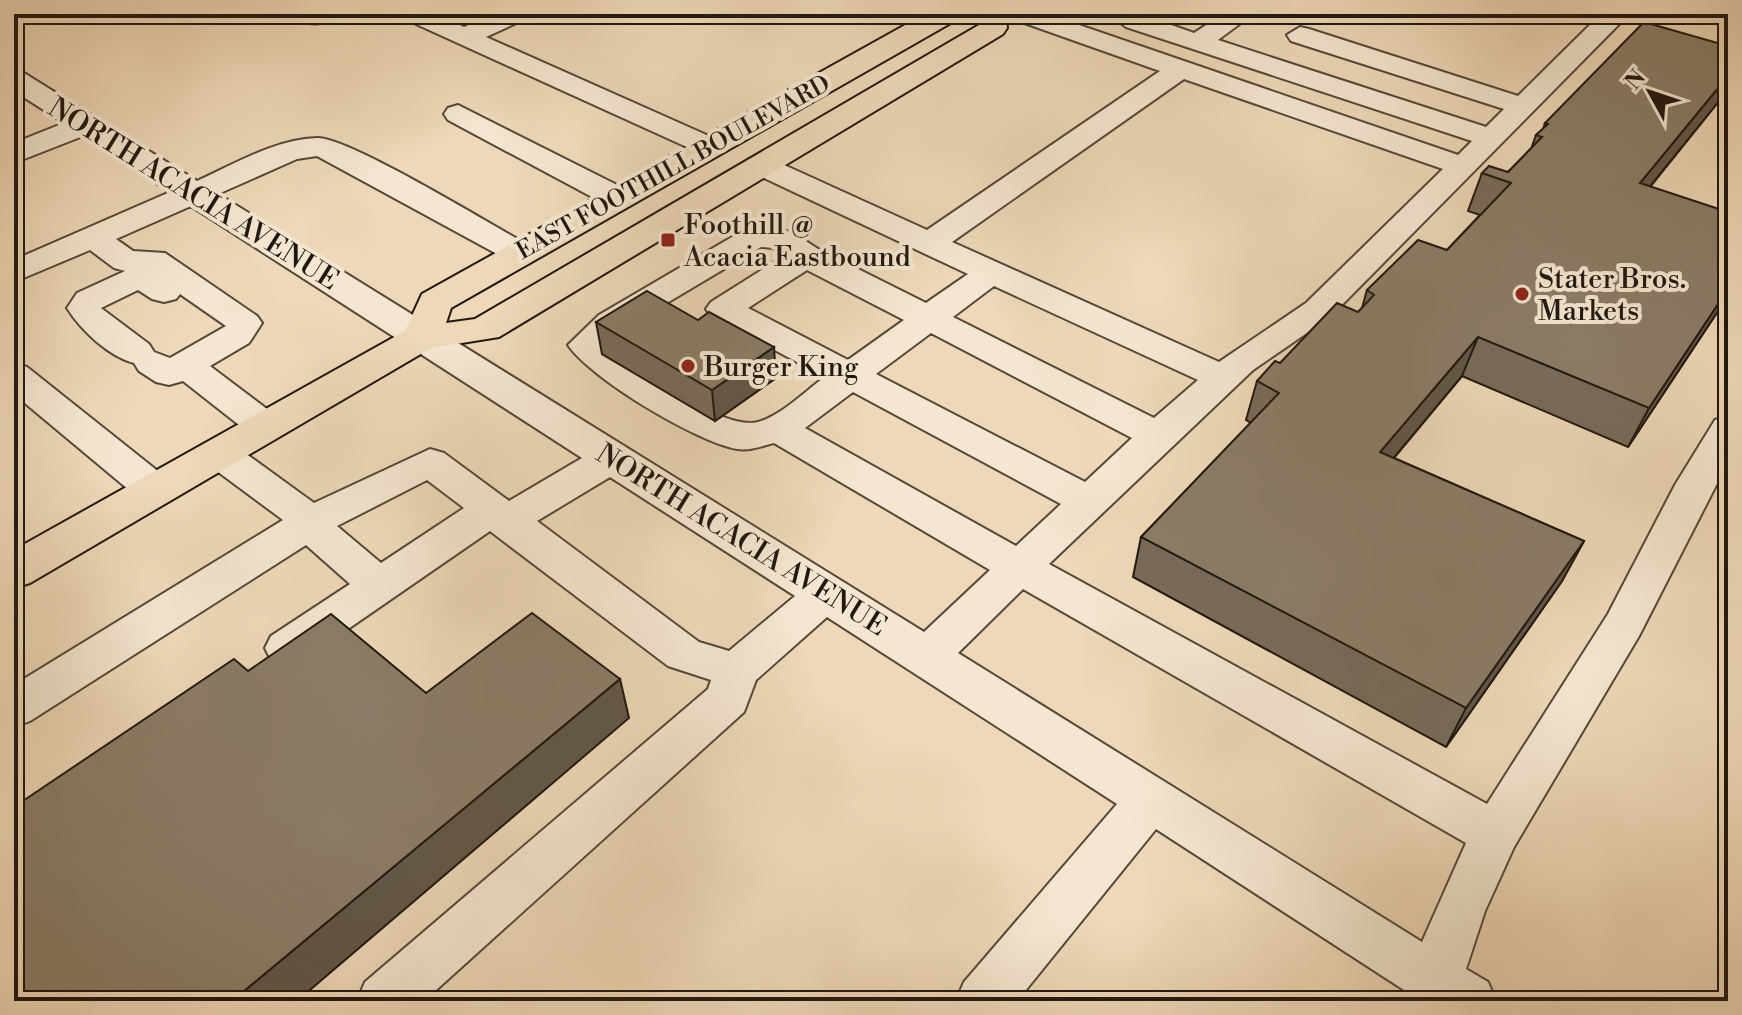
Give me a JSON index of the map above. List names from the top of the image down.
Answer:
{
  "streets": {
    "main road": ["EAST FOOTHILL BOULEVARD"],
    "street": ["NORTH ACACIA AVENUE"]
  },
  "crossings": [
    ["EAST FOOTHILL BOULEVARD", "NORTH ACACIA AVENUE"]
  ],
  "places": {
    "transit": ["Foothill @ Acacia Eastbound"],
    "other": ["Stater Bros. Markets", "Burger King"]
  },
  "north": "top left"
}
